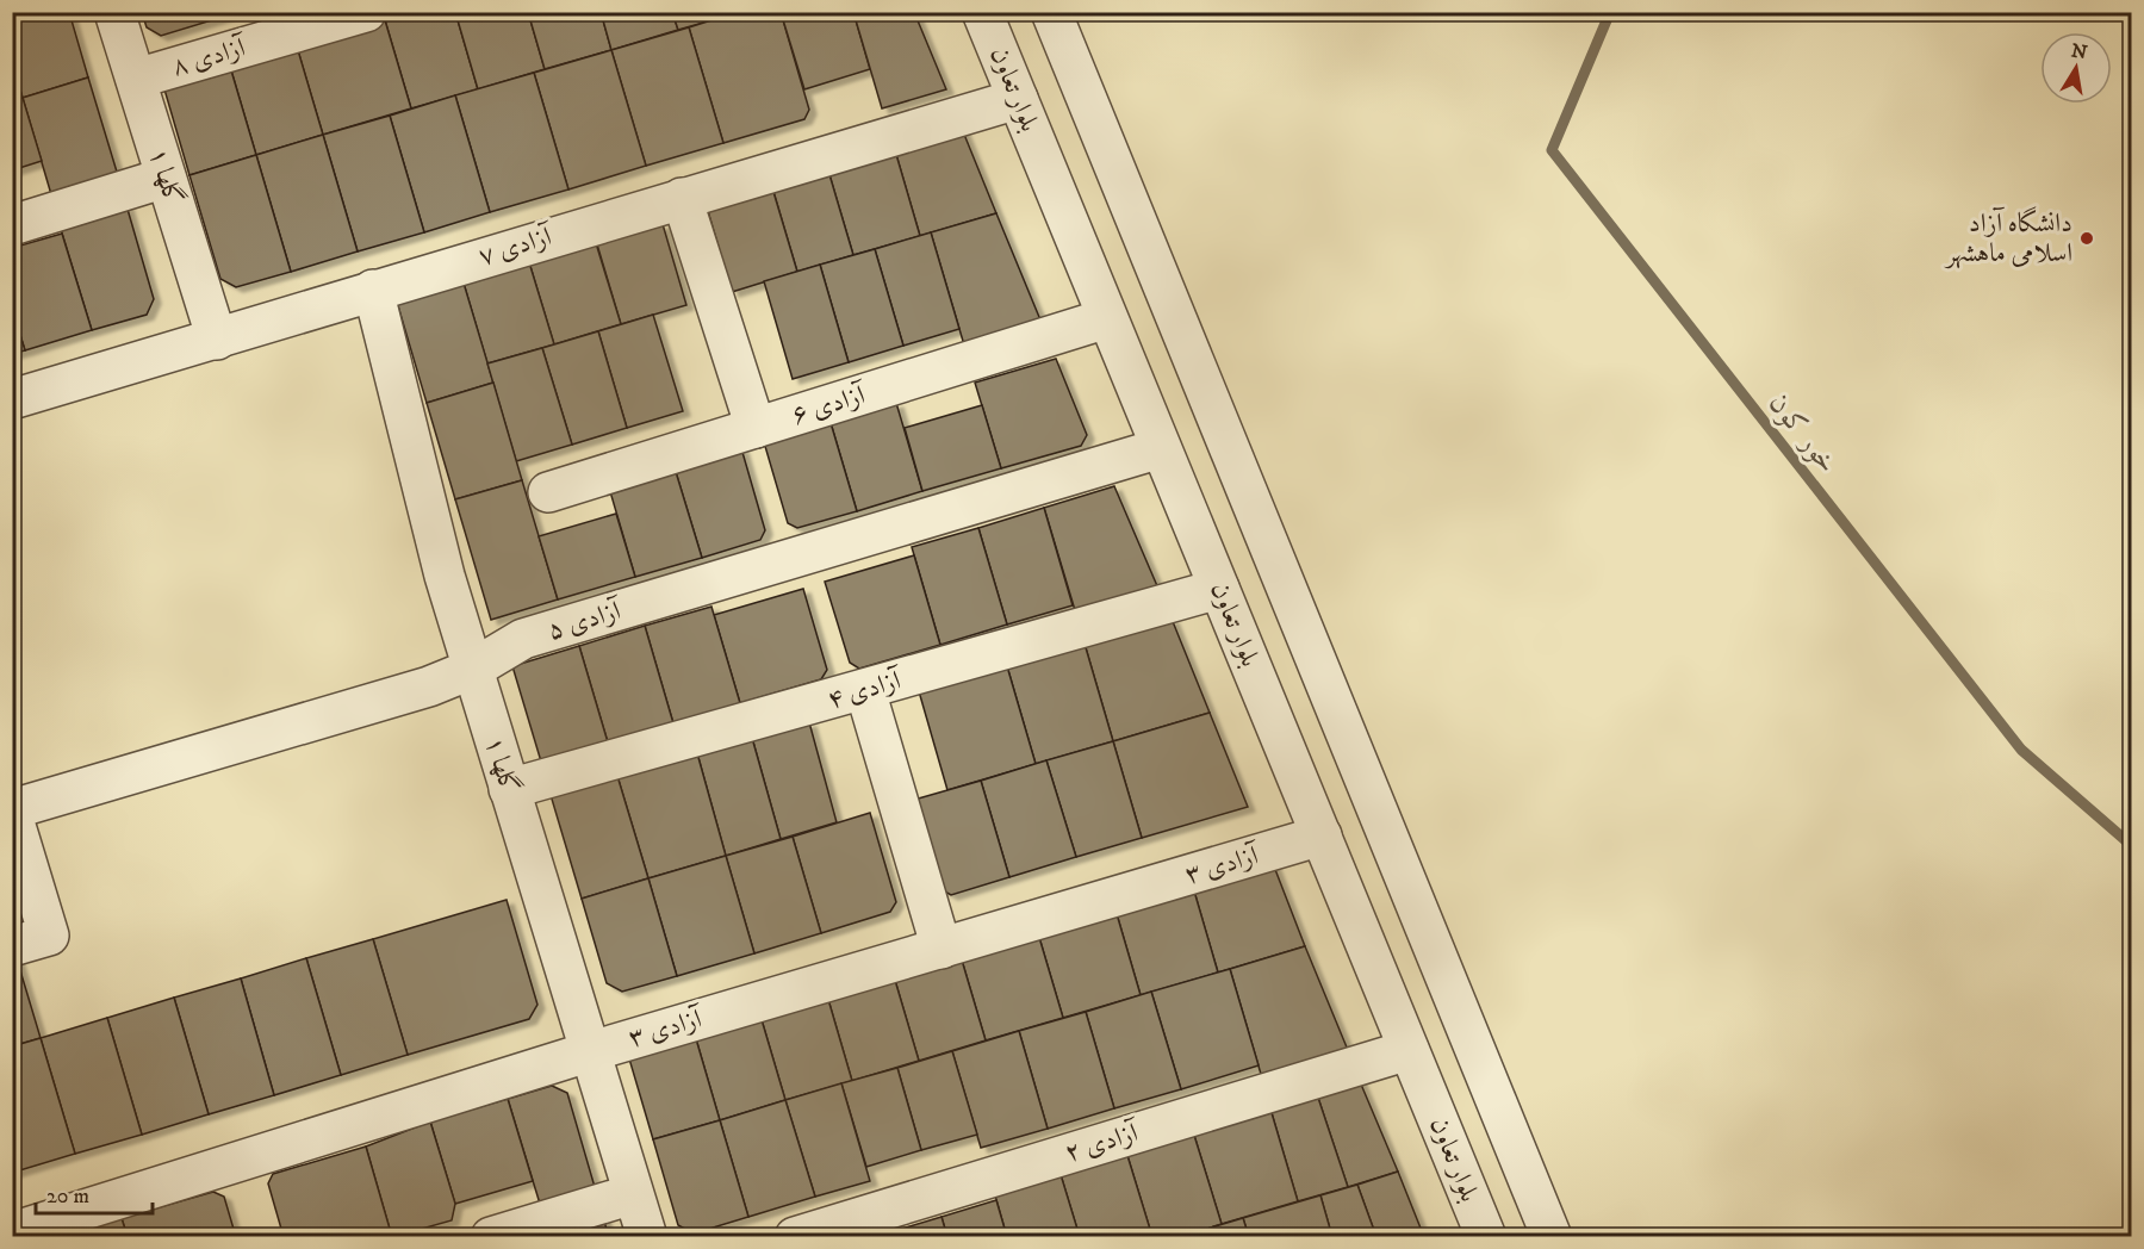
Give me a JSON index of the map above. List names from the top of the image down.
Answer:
{
  "streets": {
    "street": [
      "آزادی ۸",
      "بلوار تعاون",
      "گلها ۱",
      "آزادی ۷",
      "آزادی ۶",
      "آزادی ۵",
      "آزادی ۴",
      "آزادی ۳",
      "آزادی ۲"
    ]
  },
  "crossings": [
    ["آزادی ۸", "گلها ۱"],
    ["بلوار تعاون", "آزادی ۷"],
    ["بلوار تعاون", "آزادی ۶"],
    ["بلوار تعاون", "آزادی ۵"],
    ["بلوار تعاون", "آزادی ۴"],
    ["بلوار تعاون", "آزادی ۳"],
    ["بلوار تعاون", "آزادی ۲"],
    ["گلها ۱", "آزادی ۷"],
    ["گلها ۱", "آزادی ۵"],
    ["گلها ۱", "آزادی ۴"],
    ["گلها ۱", "آزادی ۳"]
  ],
  "water": ["خور کون"],
  "places": ["دانشگاه آزاد اسلامی ماهشهر"],
  "scale_bar": "20 m",
  "north": "top"
}
